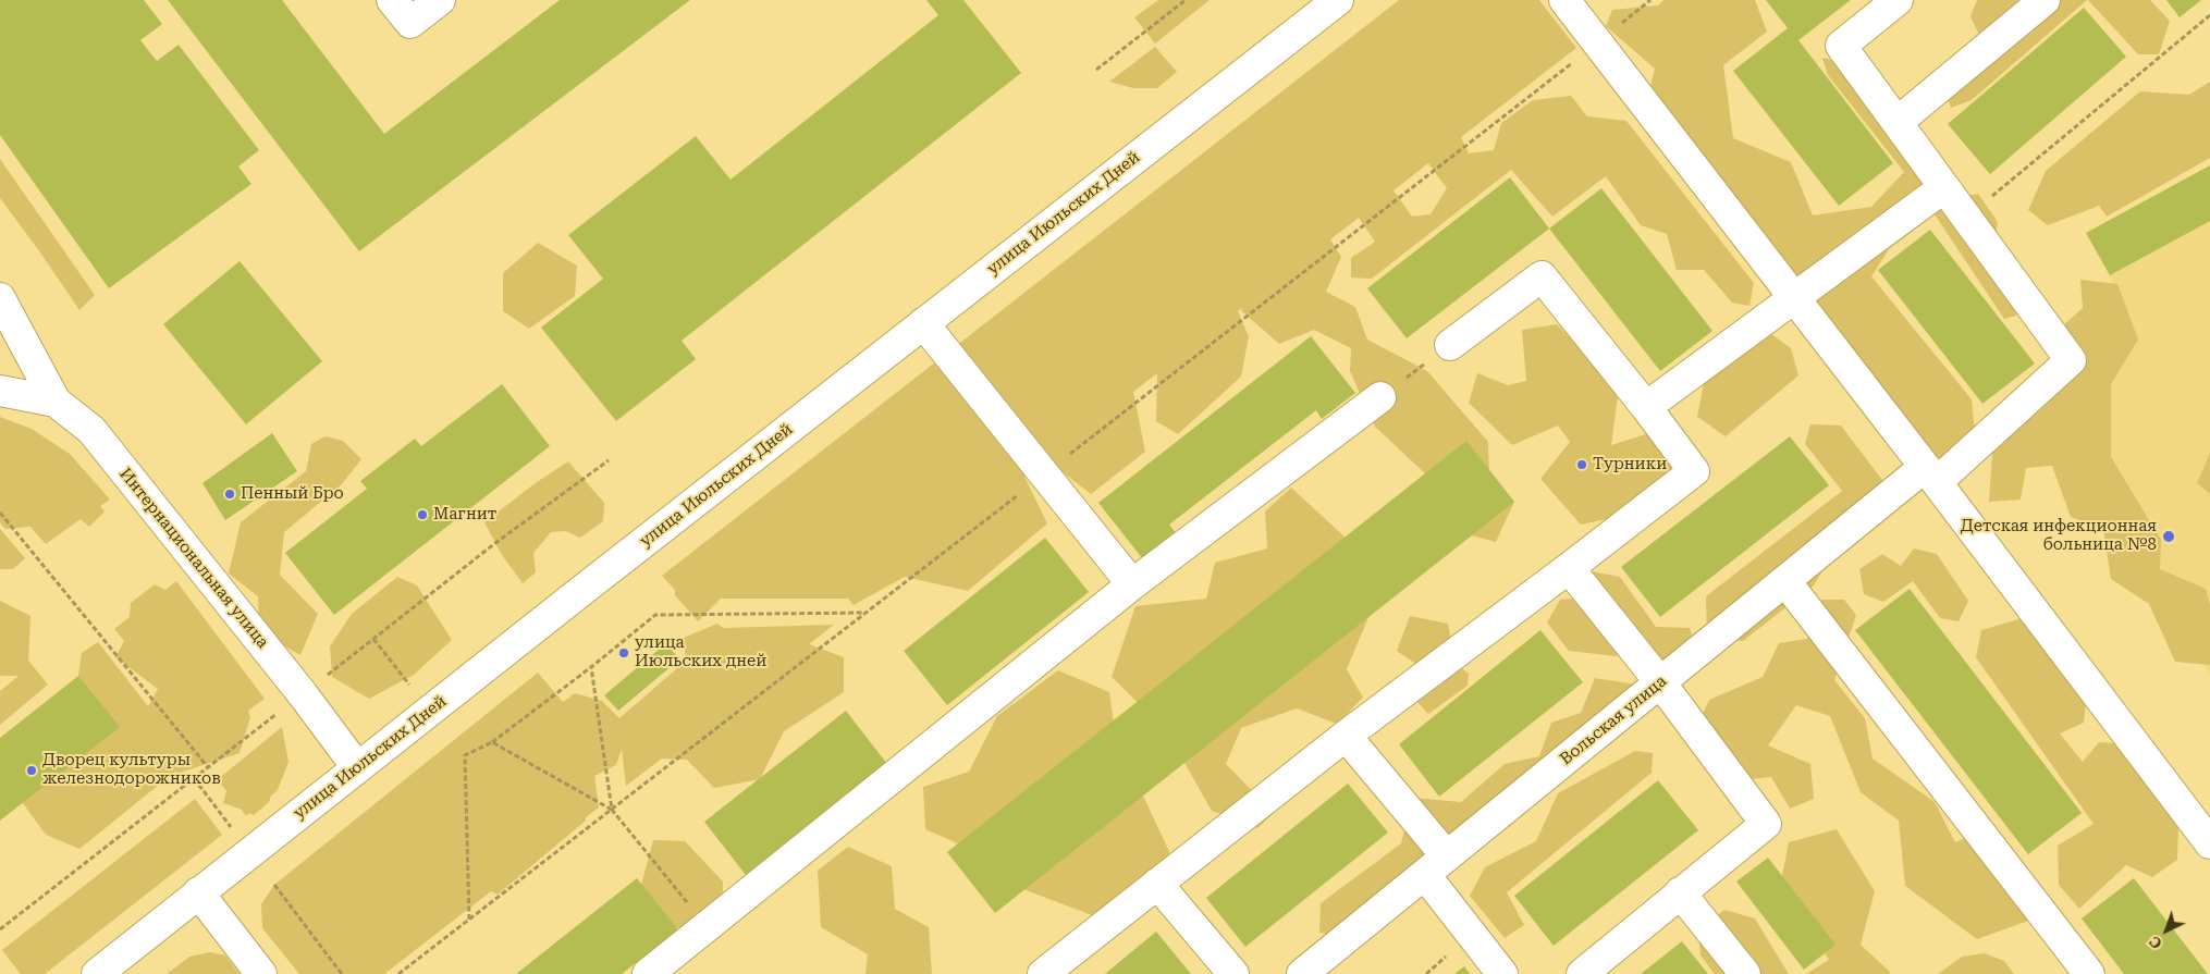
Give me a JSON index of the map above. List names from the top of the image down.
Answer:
{
  "streets": {
    "street": ["улица Июльских Дней", "Интернациональная улица", "Вольская улица"]
  },
  "crossings": [
    ["улица Июльских Дней", "Интернациональная улица"]
  ],
  "places": [
    "Турники",
    "Пенный Бро",
    "Магнит",
    "Детская инфекционная больница №8",
    "улица Июльских дней",
    "Дворец культуры железнодорожников"
  ],
  "north": "bottom left"
}
